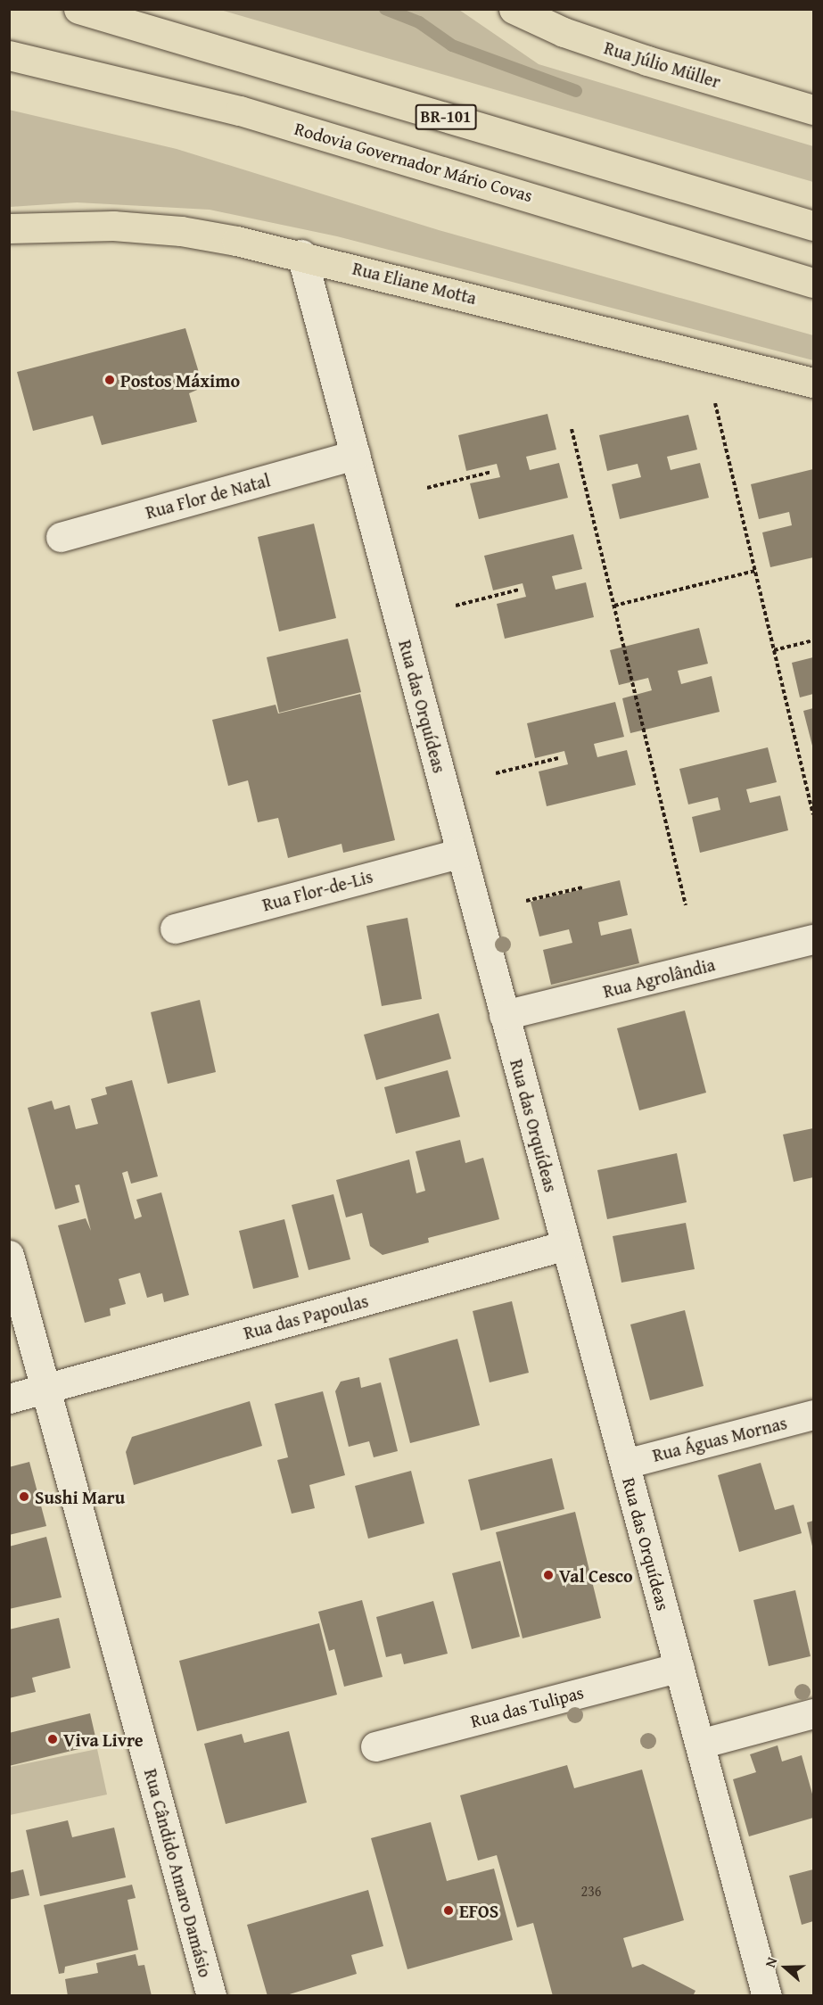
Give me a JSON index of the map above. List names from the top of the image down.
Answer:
{
  "streets": {
    "main road": [
      "Rua Júlio Müller",
      "BR-101",
      "Rodovia Governador Mário Covas",
      "Rua Eliane Motta"
    ],
    "street": [
      "Rua Flor de Natal",
      "Rua das Orquídeas",
      "Rua Flor-de-Lis",
      "Rua Agrolândia",
      "Rua das Papoulas",
      "Rua Águas Mornas",
      "Rua das Tulipas",
      "Rua Cândido Amaro Damásio"
    ]
  },
  "crossings": [
    ["Rua Eliane Motta", "Rua das Orquídeas"],
    ["Rua Flor de Natal", "Rua das Orquídeas"],
    ["Rua das Orquídeas", "Rua Flor-de-Lis"],
    ["Rua das Orquídeas", "Rua Agrolândia"],
    ["Rua das Orquídeas", "Rua das Papoulas"],
    ["Rua das Orquídeas", "Rua Águas Mornas"],
    ["Rua das Orquídeas", "Rua das Tulipas"],
    ["Rua das Papoulas", "Rua Cândido Amaro Damásio"]
  ],
  "places": [
    "Postos Máximo",
    "Sushi Maru",
    "Val Cesco",
    "Viva Livre",
    "EFOS"
  ],
  "house_numbers": ["236"],
  "north": "left"
}
